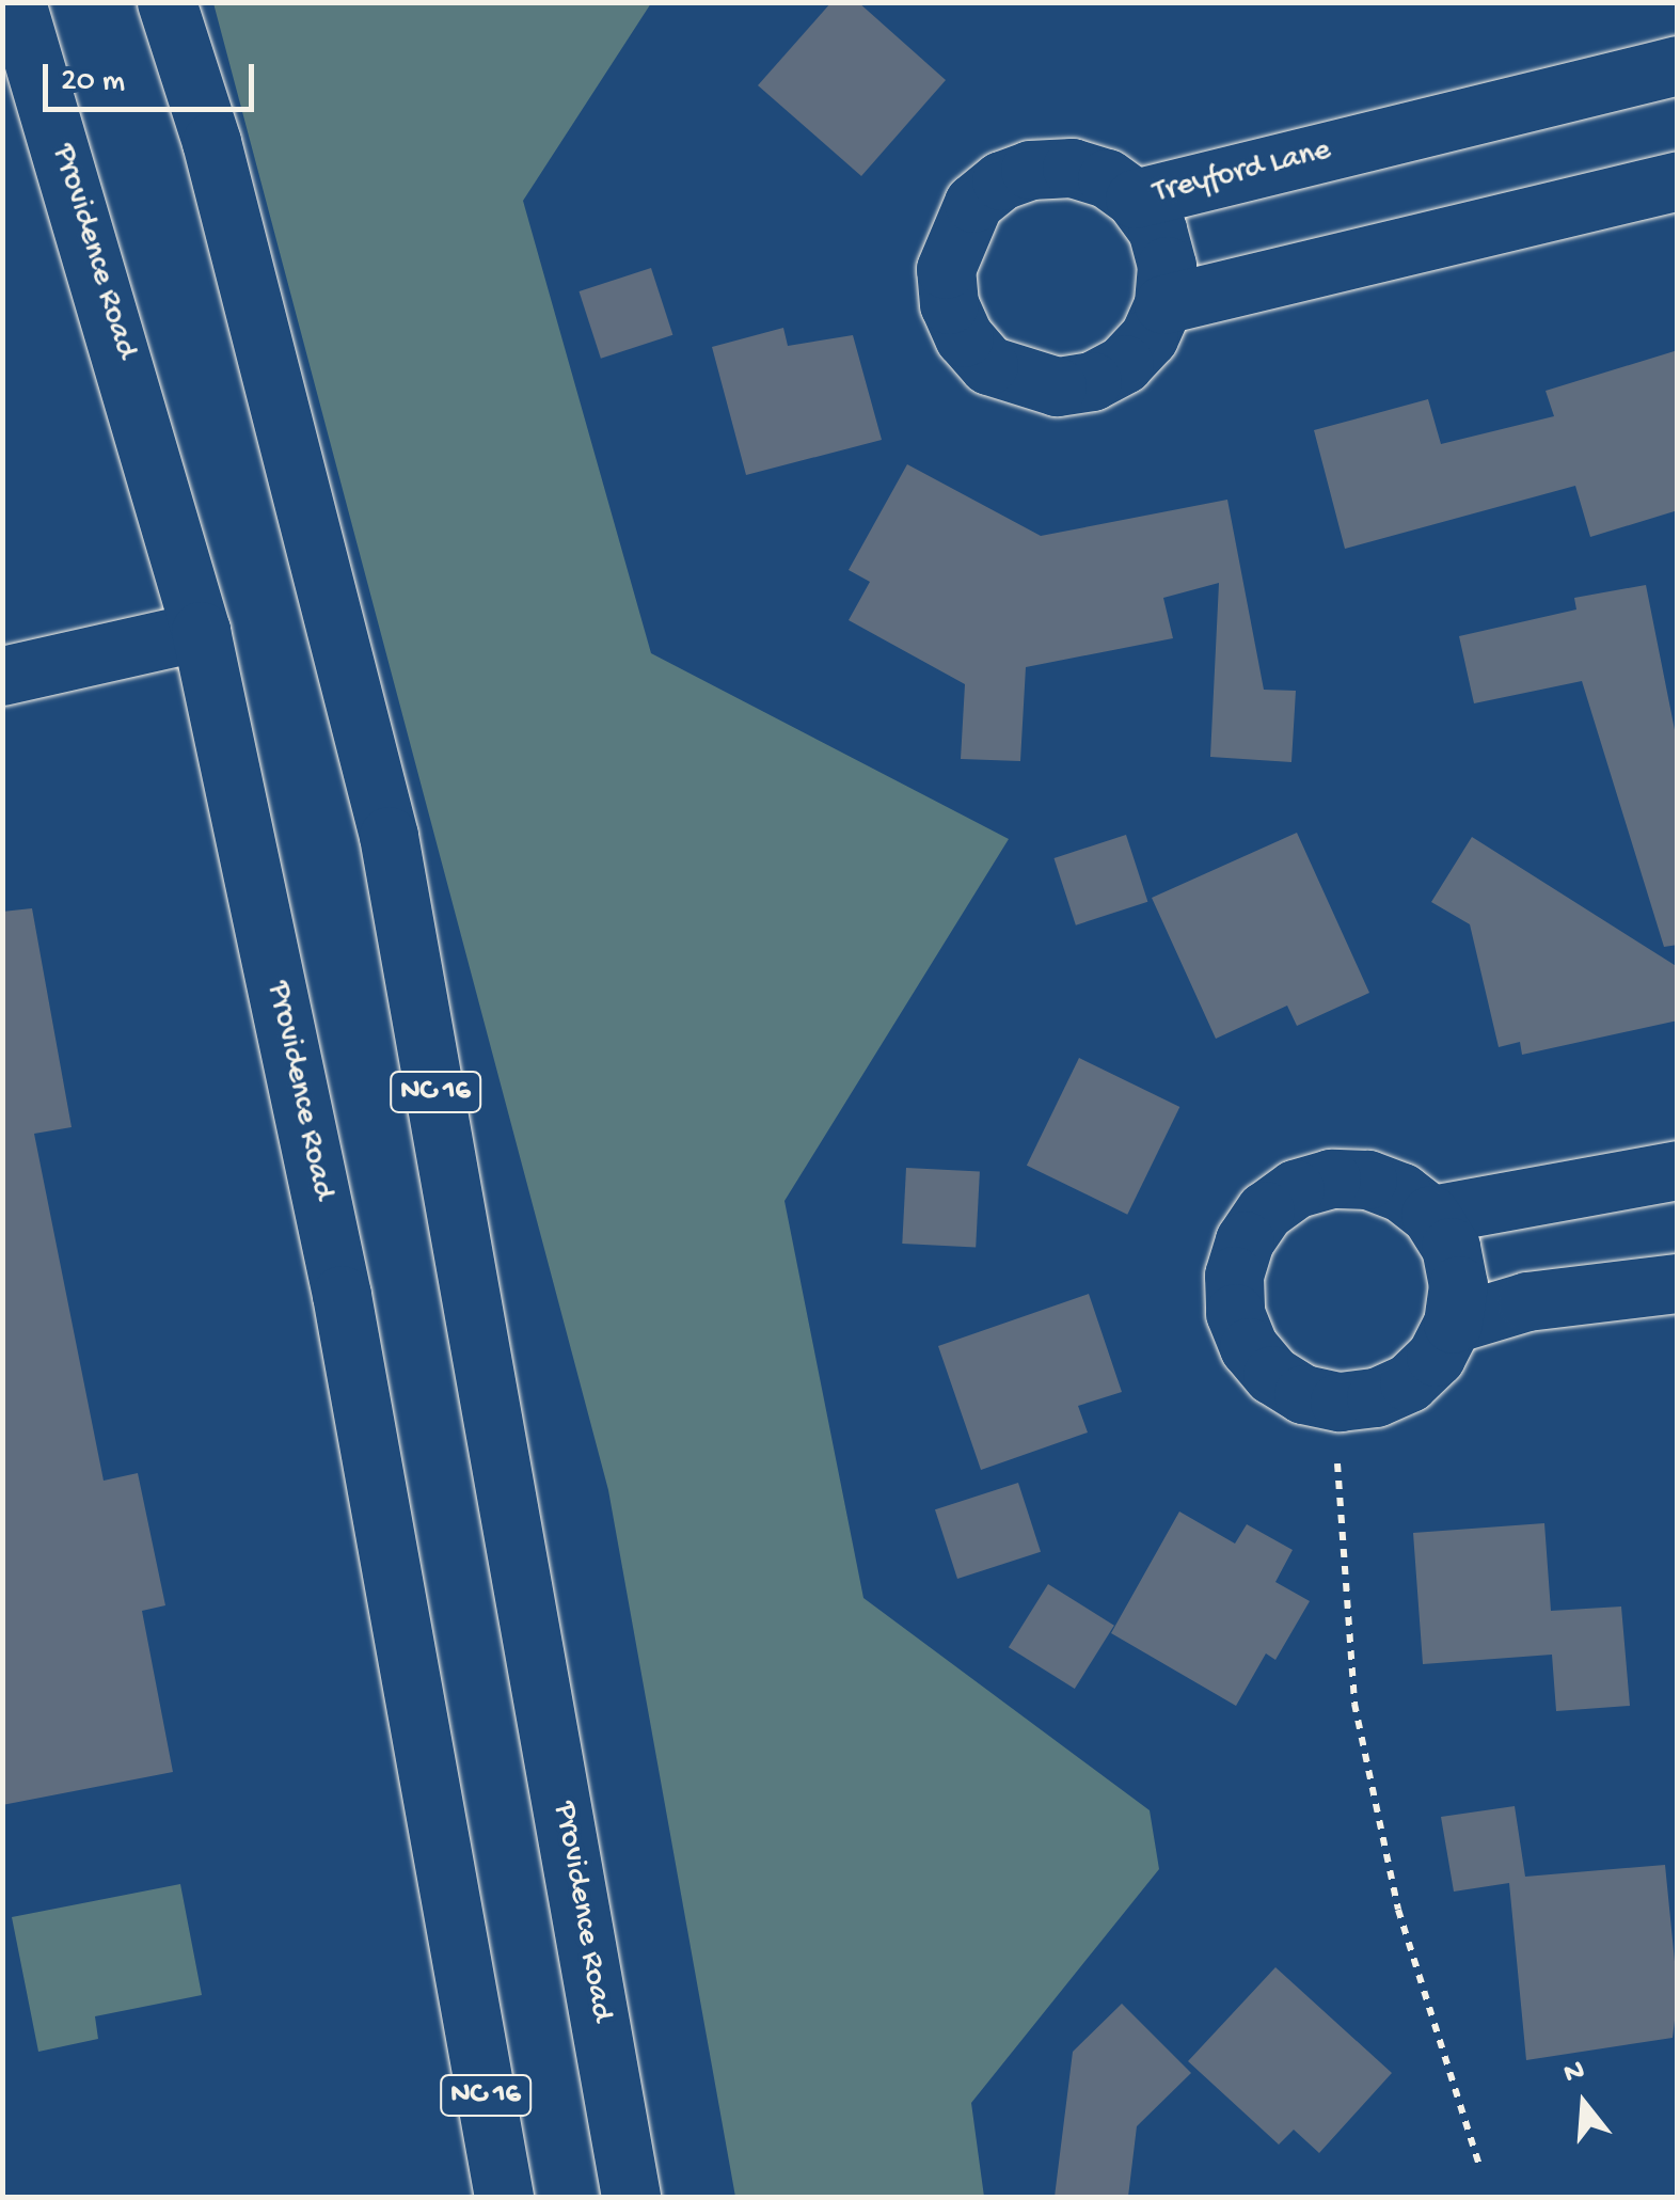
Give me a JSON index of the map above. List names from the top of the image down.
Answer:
{
  "streets": {
    "main road": ["Treyford Lane", "Providence Road", "NC 16"]
  },
  "scale_bar": "20 m",
  "north": "top"
}
